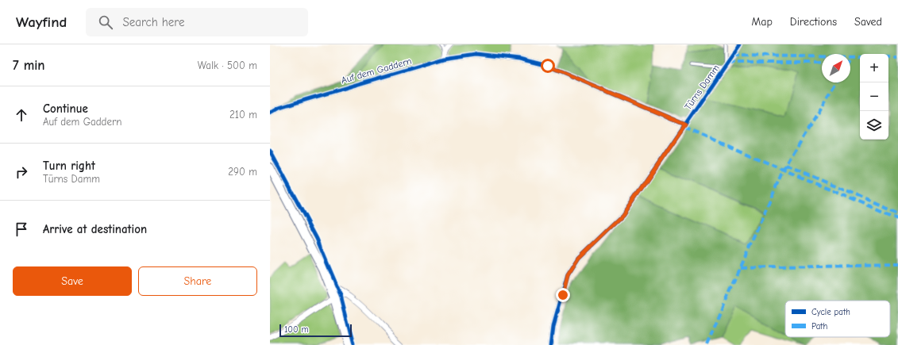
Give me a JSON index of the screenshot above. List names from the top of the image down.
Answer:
{
  "streets": {
    "street": ["Auf dem Gaddern", "Türns Damm"]
  },
  "crossings": [
    ["Auf dem Gaddern", "Türns Damm"]
  ],
  "legend": ["Cycle path", "Path"],
  "scale_bar": "100 m",
  "north": "top right",
  "page": {
    "header": "Wayfind",
    "search": "Search here",
    "nav": ["Map", "Directions", "Saved"],
    "heading": ["7 min", "Walk · 500 m"],
    "map_buttons": ["+", "−"],
    "list": [
      ["Continue", "Auf dem Gaddern", "210 m"],
      ["Turn right", "Türns Damm", "290 m"],
      "Arrive at destination"
    ],
    "buttons": ["Save", "Share"],
    "scale": "100 m"
  }
}
